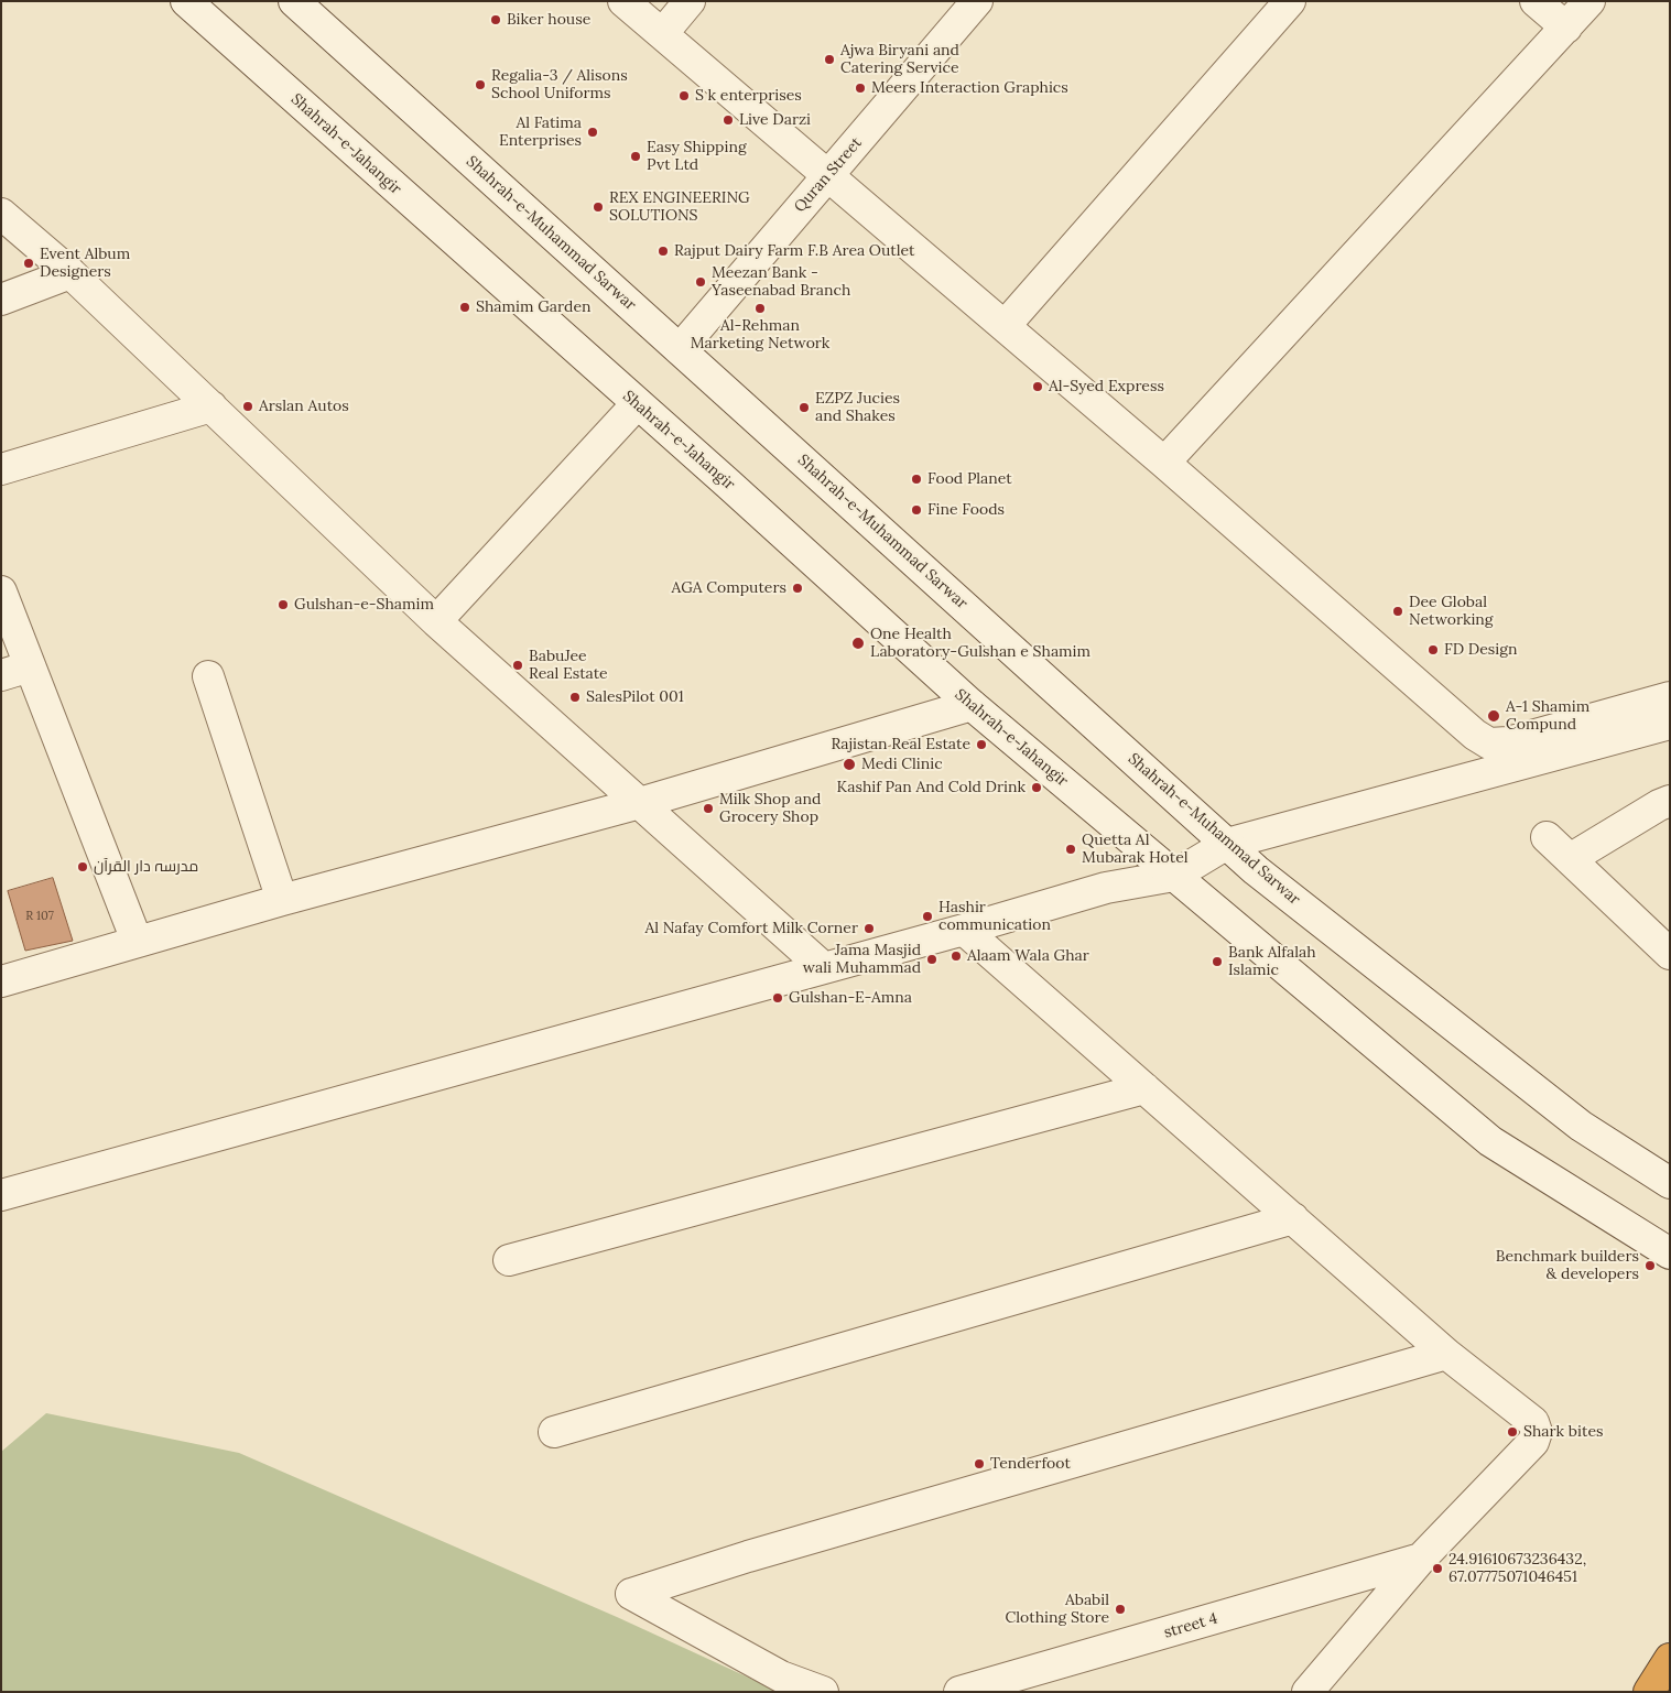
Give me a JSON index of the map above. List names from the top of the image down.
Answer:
{
  "streets": {
    "street": [
      "Shahrah-e-Jahangir",
      "Quran Street",
      "Shahrah-e-Muhammad Sarwar",
      "street 4"
    ]
  },
  "crossings": [
    ["Quran Street", "Shahrah-e-Muhammad Sarwar"]
  ],
  "places": [
    "Biker house",
    "Ajwa Biryani and Catering Service",
    "Regalia-3 / Alisons School Uniforms",
    "Meers Interaction Graphics",
    "S k enterprises",
    "Live Darzi",
    "Al Fatima Enterprises",
    "Easy Shipping Pvt Ltd",
    "REX ENGINEERING SOLUTIONS",
    "Rajput Dairy Farm F.B Area Outlet",
    "Event Album Designers",
    "Meezan Bank - Yaseenabad Branch",
    "Shamim Garden",
    "Al-Rehman Marketing Network",
    "Al-Syed Express",
    "Arslan Autos",
    "EZPZ Jucies and Shakes",
    "Food Planet",
    "Fine Foods",
    "AGA Computers",
    "Gulshan-e-Shamim",
    "Dee Global Networking",
    "One Health Laboratory-Gulshan e Shamim",
    "FD Design",
    "BabuJee Real Estate",
    "SalesPilot 001",
    "A-1 Shamim Compund",
    "Rajistan Real Estate",
    "Medi Clinic",
    "Kashif Pan And Cold Drink",
    "Milk Shop and Grocery Shop",
    "Quetta Al Mubarak Hotel",
    "مدرسہ دار القرآن",
    "Hashir communication",
    "Al Nafay Comfort Milk Corner",
    "Alaam Wala Ghar",
    "Jama Masjid wali Muhammad",
    "Bank Alfalah Islamic",
    "Gulshan-E-Amna",
    "Benchmark builders & developers",
    "Shark bites",
    "Tenderfoot",
    "24.91610673236432, 67.07775071046451",
    "Ababil Clothing Store"
  ],
  "house_numbers": ["R 107"]
}
